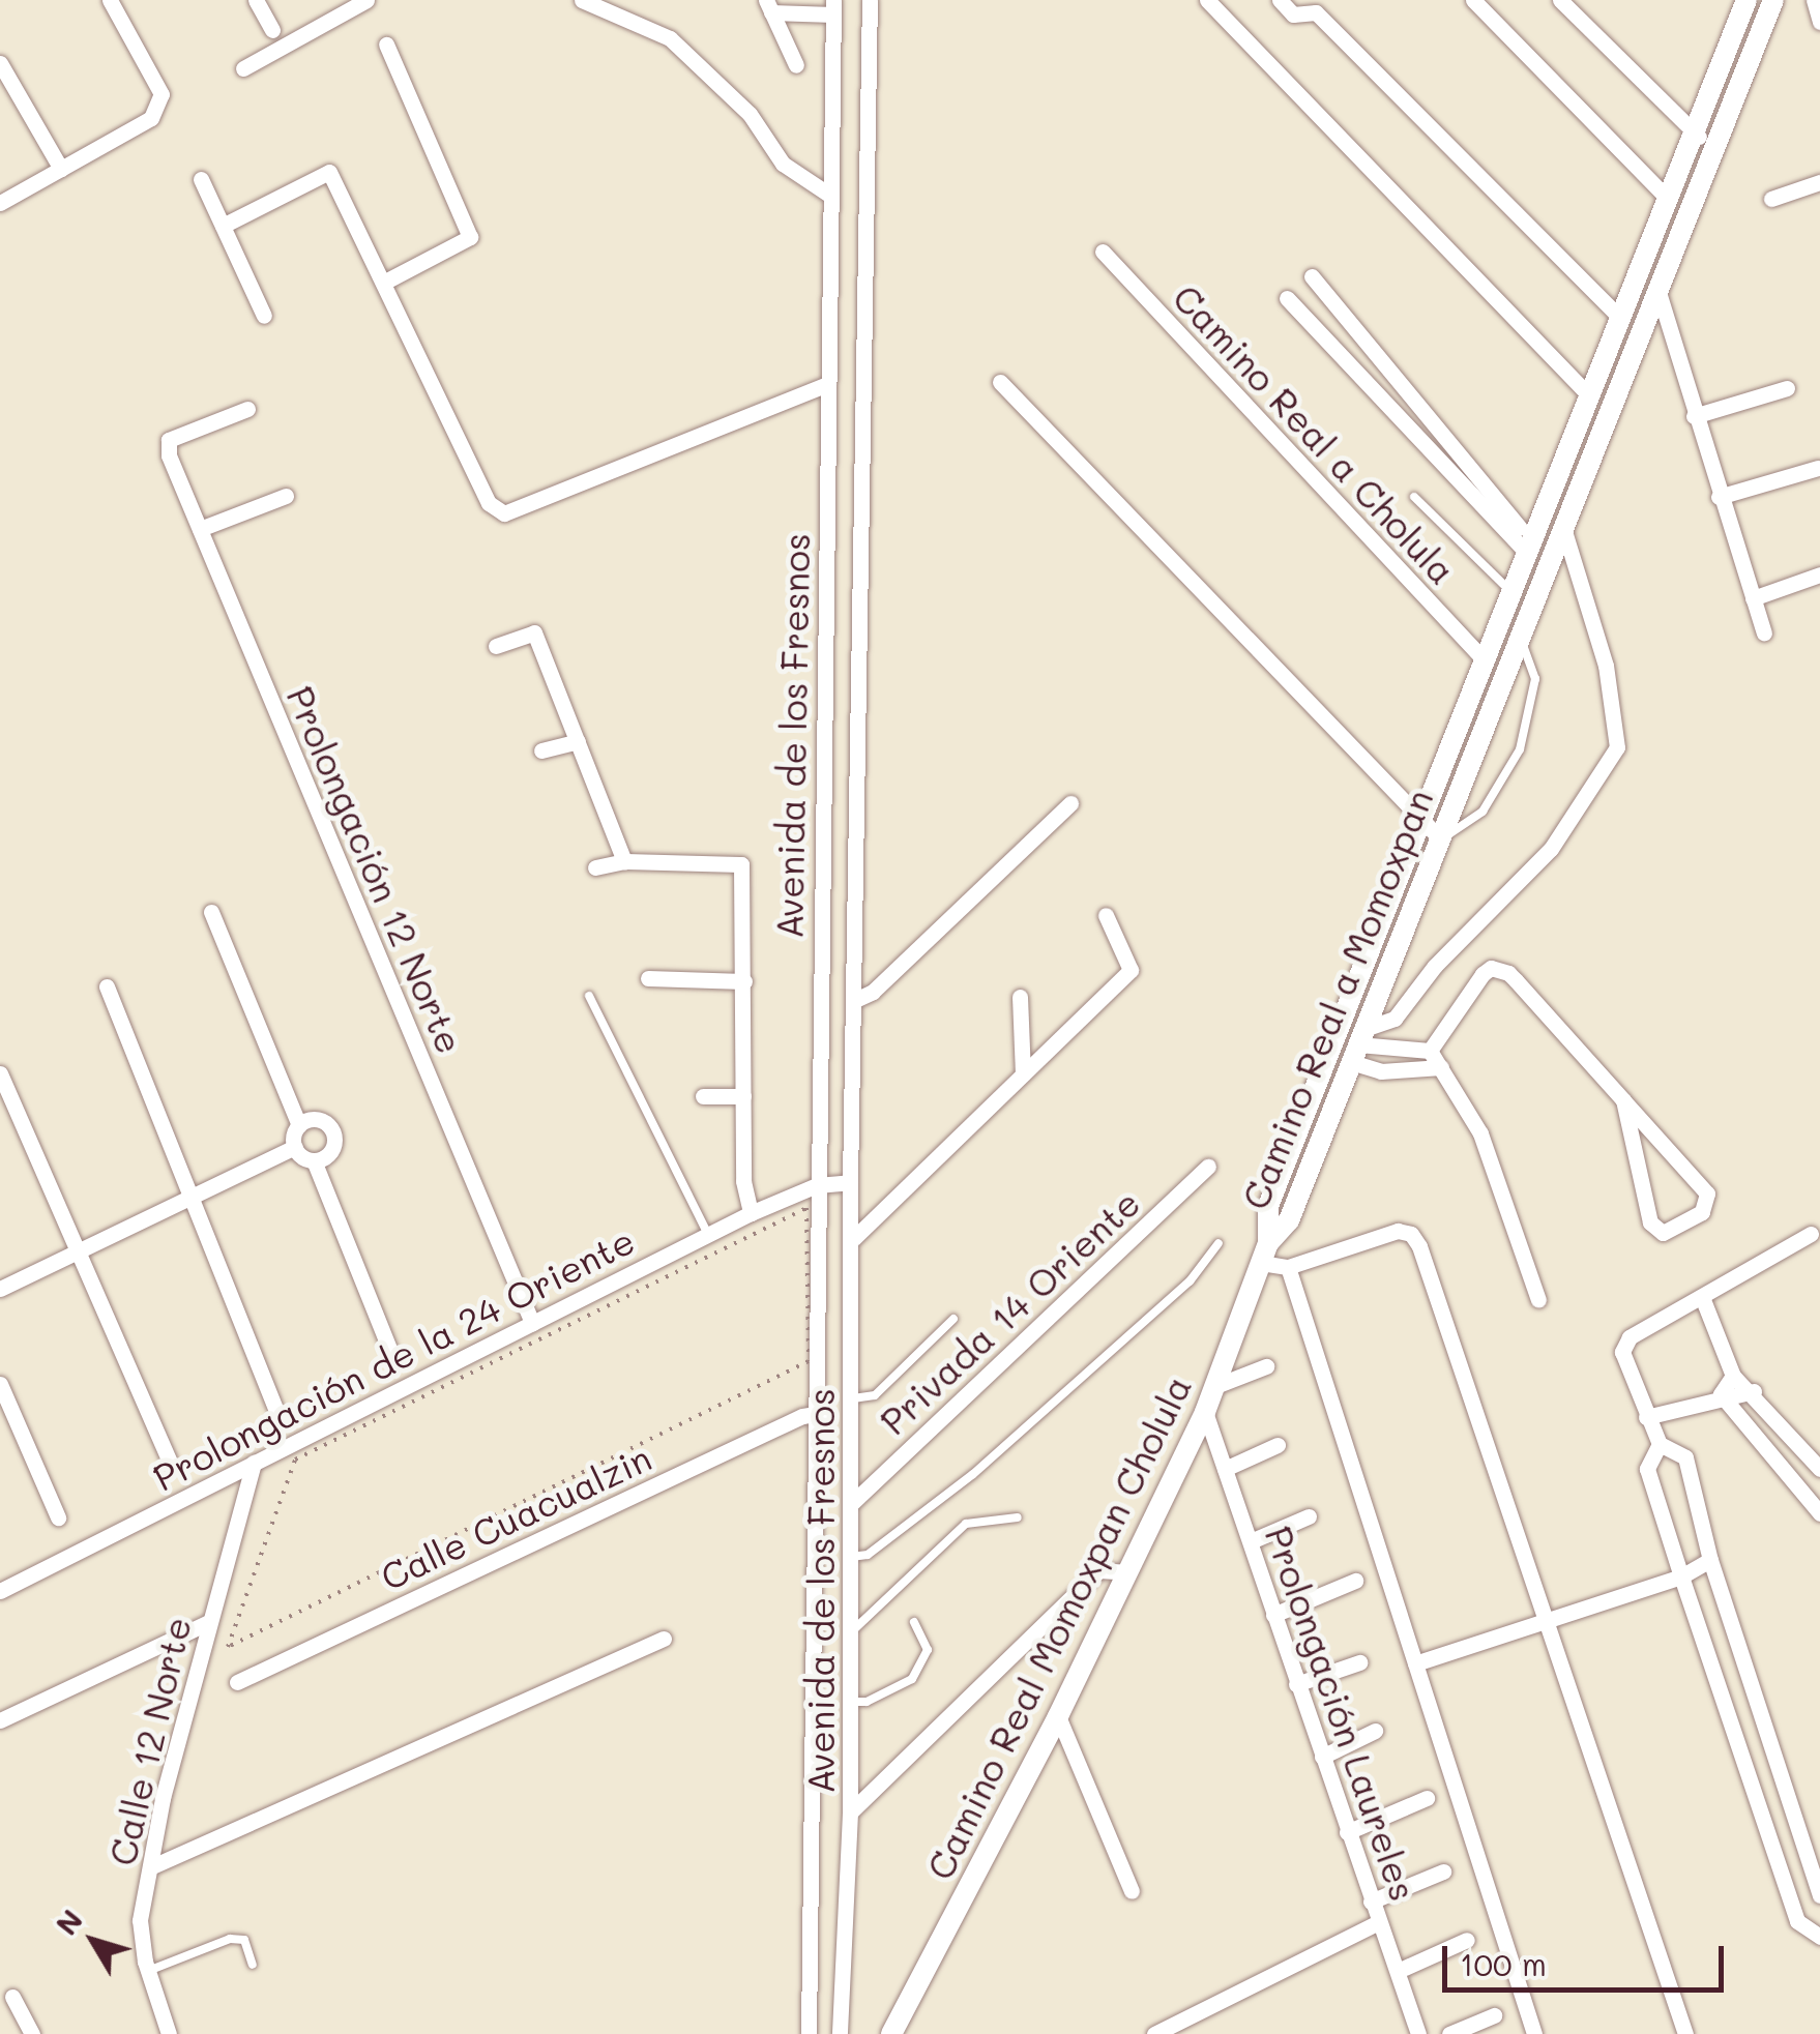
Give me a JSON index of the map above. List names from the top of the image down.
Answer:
{
  "streets": {
    "street": [
      "Camino Real a Cholula",
      "Avenida de los Fresnos",
      "Prolongación 12 Norte",
      "Camino Real a Momoxpan",
      "Privada 14 Oriente",
      "Prolongación de la 24 Oriente",
      "Calle Cuacualzin",
      "Camino Real Momoxpan Cholula",
      "Prolongación Laureles",
      "Calle 12 Norte"
    ]
  },
  "crossings": [
    ["Camino Real a Cholula", "Camino Real a Momoxpan"],
    ["Avenida de los Fresnos", "Privada 14 Oriente"],
    ["Avenida de los Fresnos", "Prolongación de la 24 Oriente"],
    ["Avenida de los Fresnos", "Calle Cuacualzin"],
    ["Prolongación 12 Norte", "Prolongación de la 24 Oriente"],
    ["Camino Real a Momoxpan", "Camino Real Momoxpan Cholula"],
    ["Prolongación de la 24 Oriente", "Calle 12 Norte"],
    ["Camino Real Momoxpan Cholula", "Prolongación Laureles"]
  ],
  "scale_bar": "100 m",
  "north": "top left"
}
